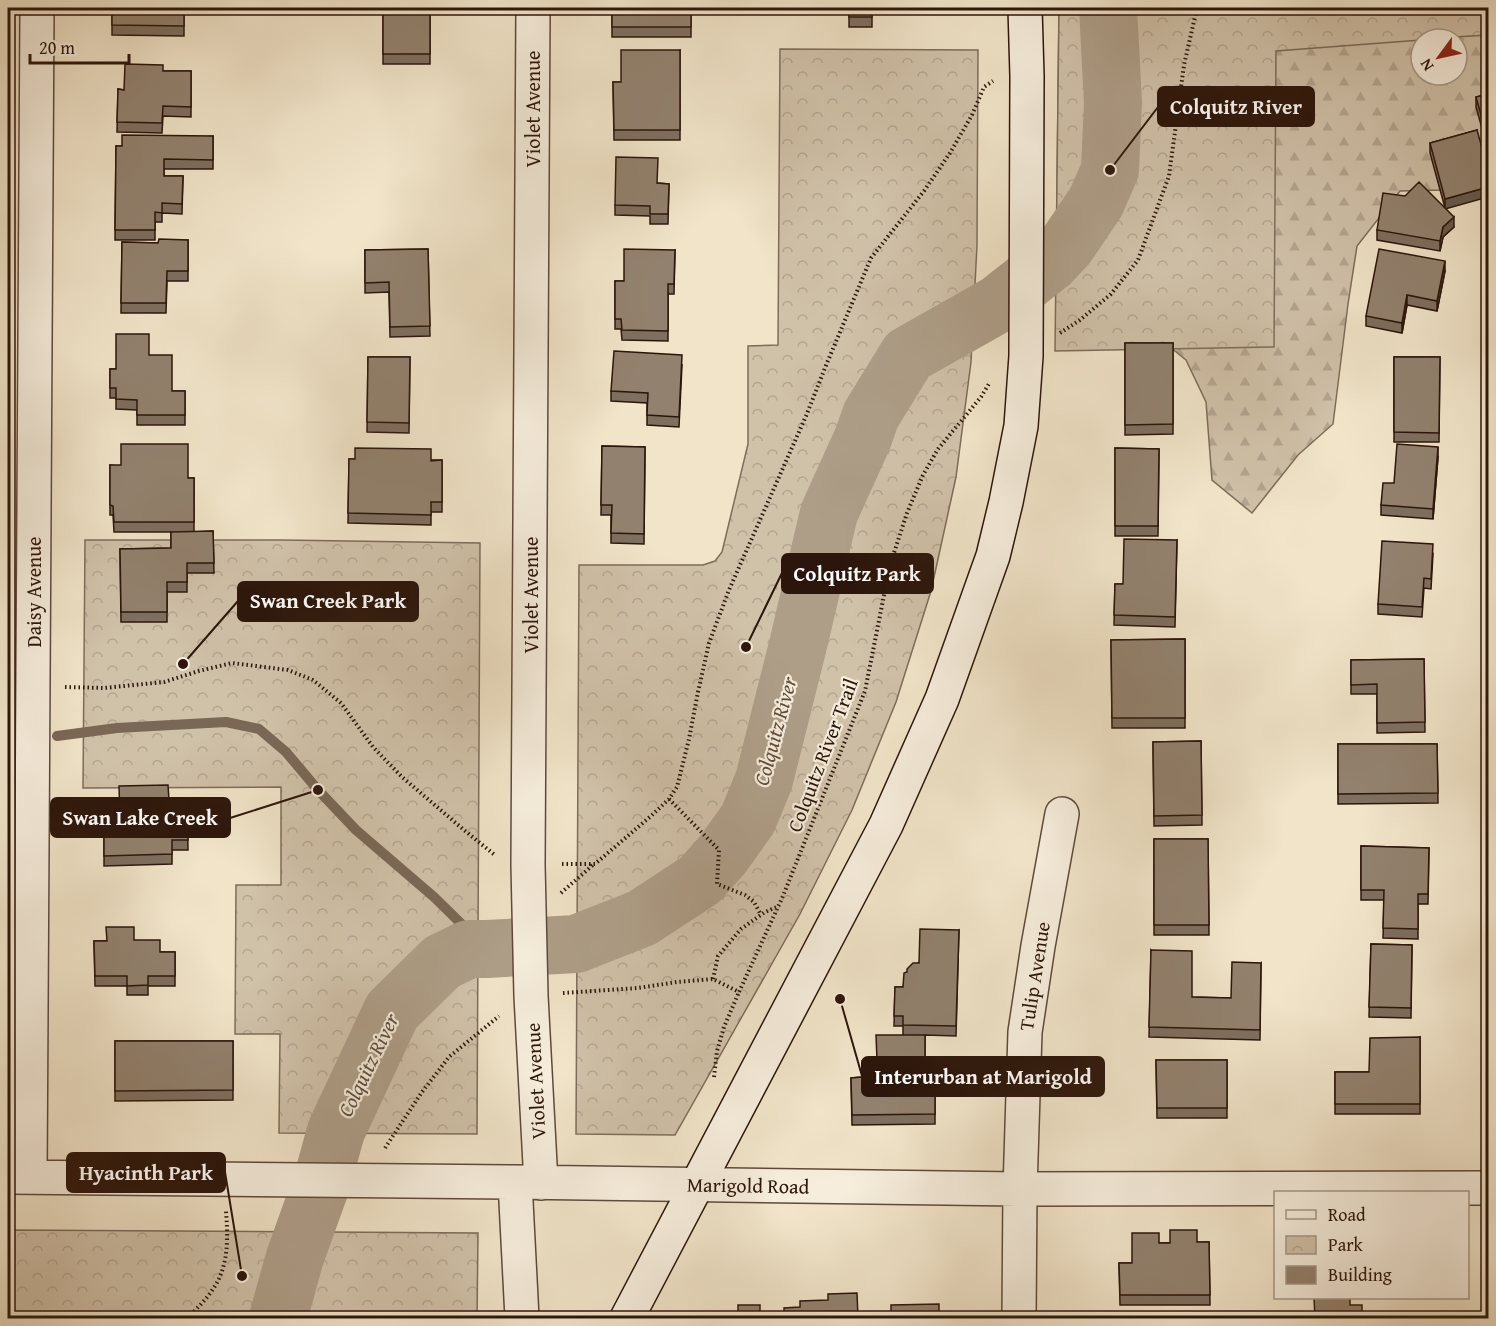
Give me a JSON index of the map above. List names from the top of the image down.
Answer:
{
  "streets": {
    "street": [
      "Violet Avenue",
      "Daisy Avenue",
      "Tulip Avenue",
      "Marigold Road"
    ],
    "path": ["Colquitz River Trail"]
  },
  "crossings": [
    ["Violet Avenue", "Marigold Road"],
    ["Daisy Avenue", "Marigold Road"],
    ["Tulip Avenue", "Marigold Road"]
  ],
  "water": ["Colquitz River"],
  "places": [
    "Colquitz River",
    "Colquitz Park",
    "Swan Creek Park",
    "Swan Lake Creek",
    "Interurban at Marigold",
    "Hyacinth Park"
  ],
  "legend": ["Road", "Park", "Building"],
  "scale_bar": "20 m",
  "north": "bottom left"
}
